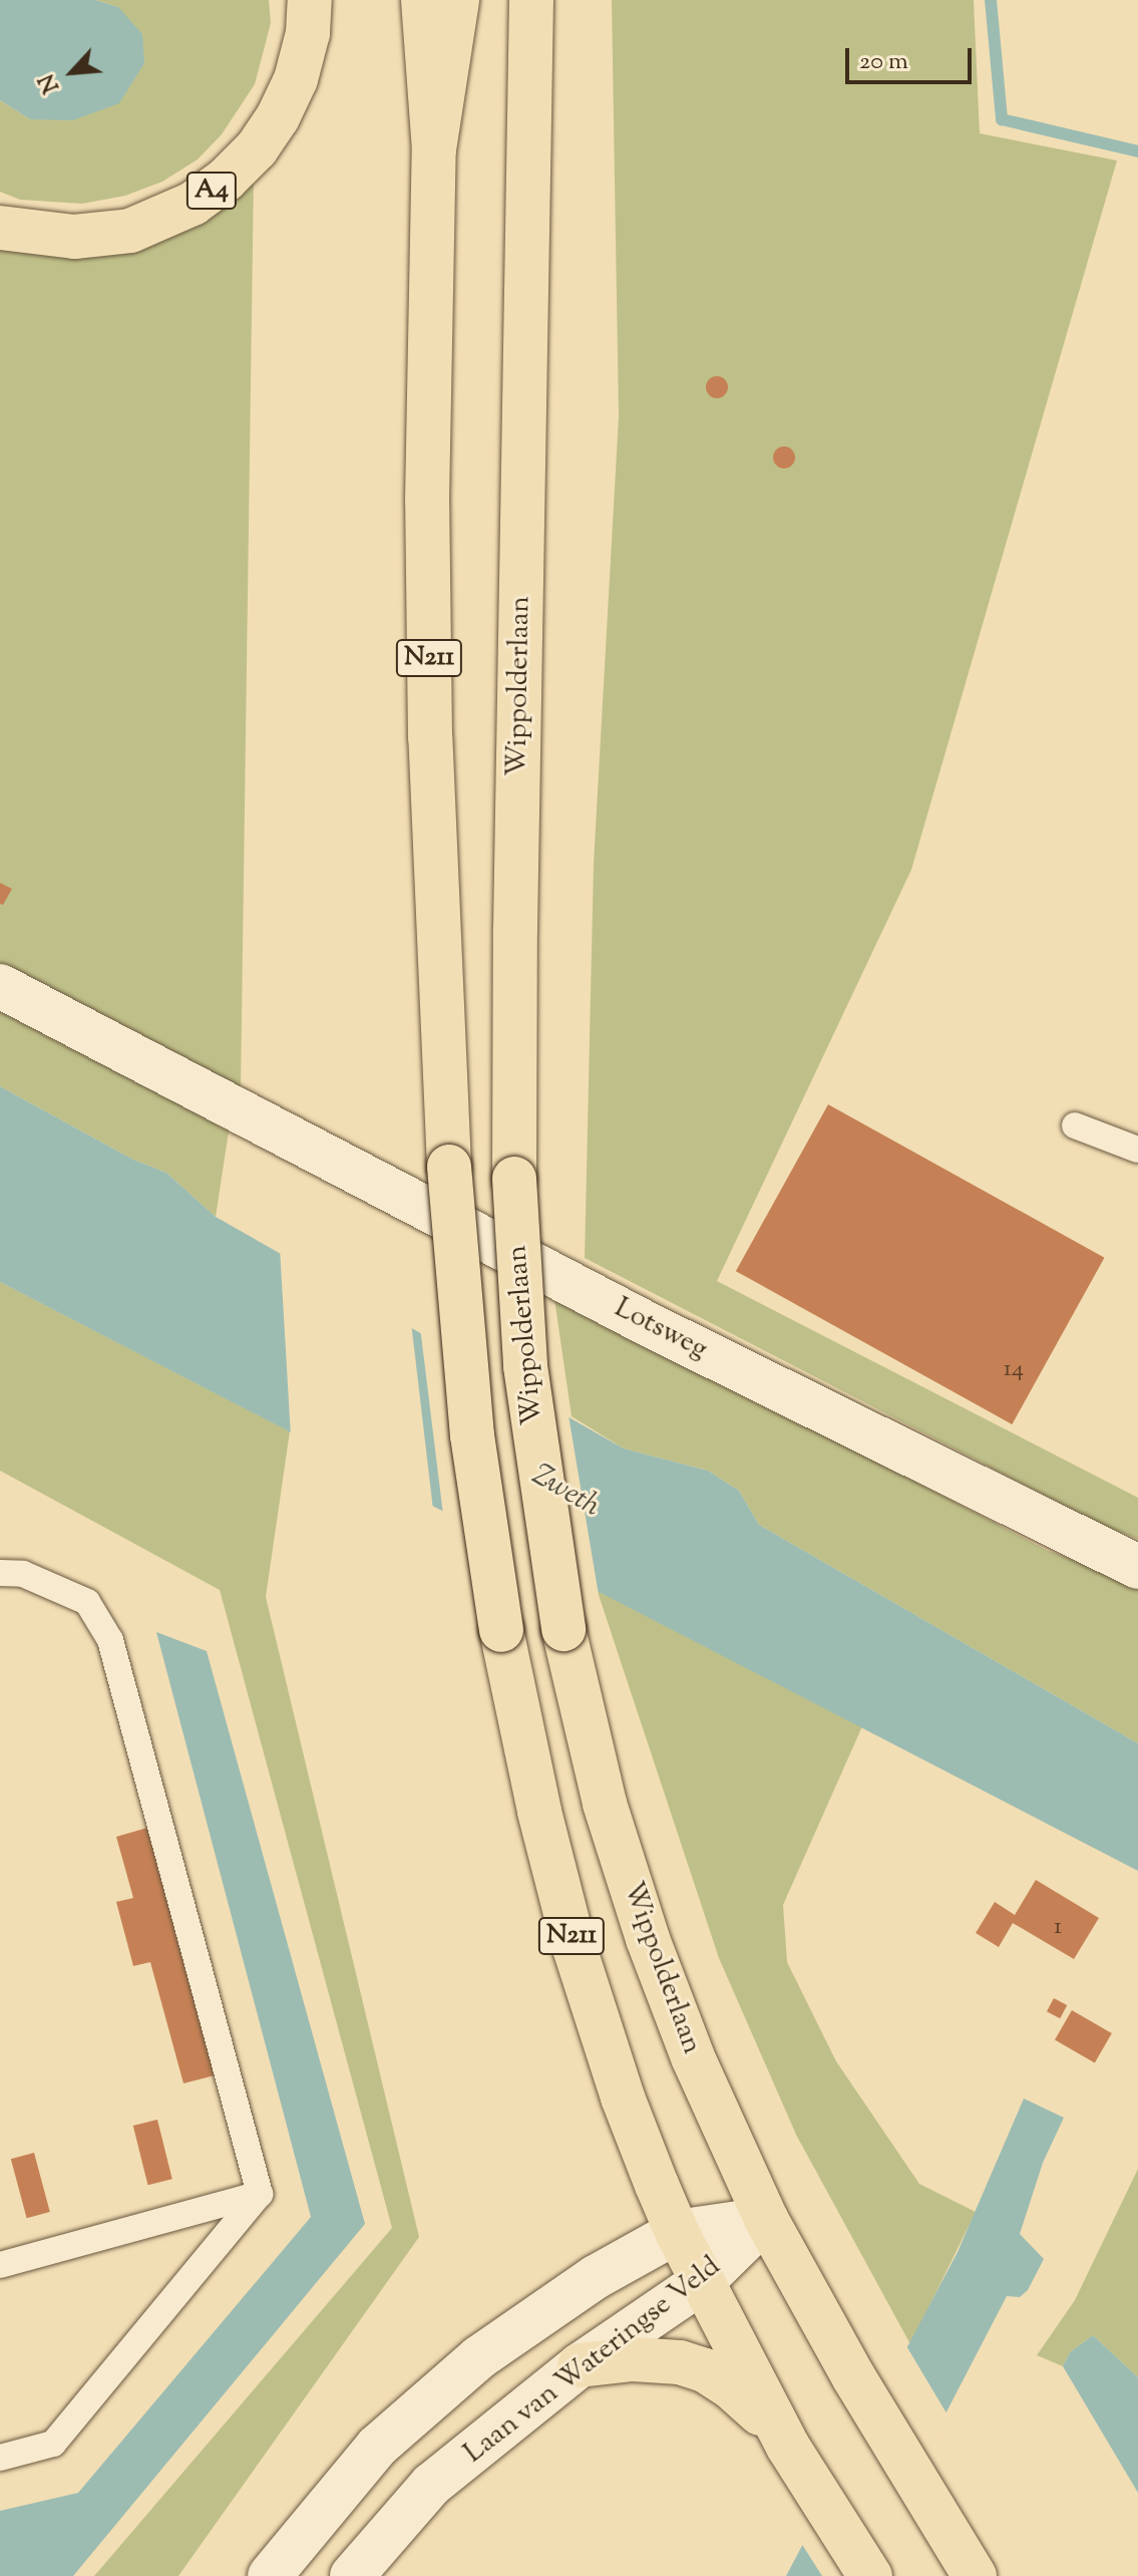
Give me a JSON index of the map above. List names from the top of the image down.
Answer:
{
  "streets": {
    "main road": ["A4", "N211", "Wippolderlaan"],
    "street": ["Lotsweg", "Laan van Wateringse Veld"]
  },
  "crossings": [
    ["N211", "Laan van Wateringse Veld"],
    ["Wippolderlaan", "Laan van Wateringse Veld"]
  ],
  "water": ["Zweth"],
  "house_numbers": ["14", "1"],
  "scale_bar": "20 m",
  "north": "bottom left"
}
